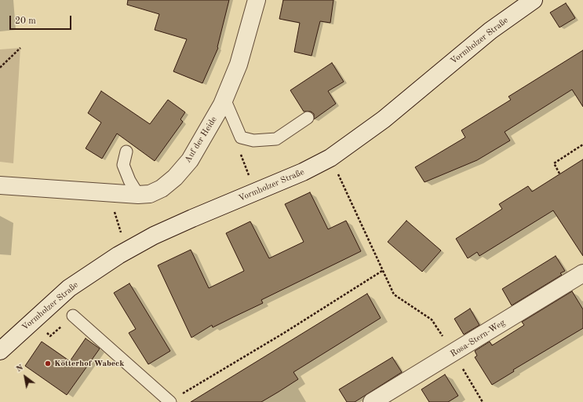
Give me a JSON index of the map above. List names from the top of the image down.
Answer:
{
  "streets": {
    "main road": ["Vormholzer Straße", "Auf der Heide", "Rosa-Stern-Weg"]
  },
  "places": ["Kötterhof Wabeck"],
  "scale_bar": "20 m",
  "north": "top left"
}
